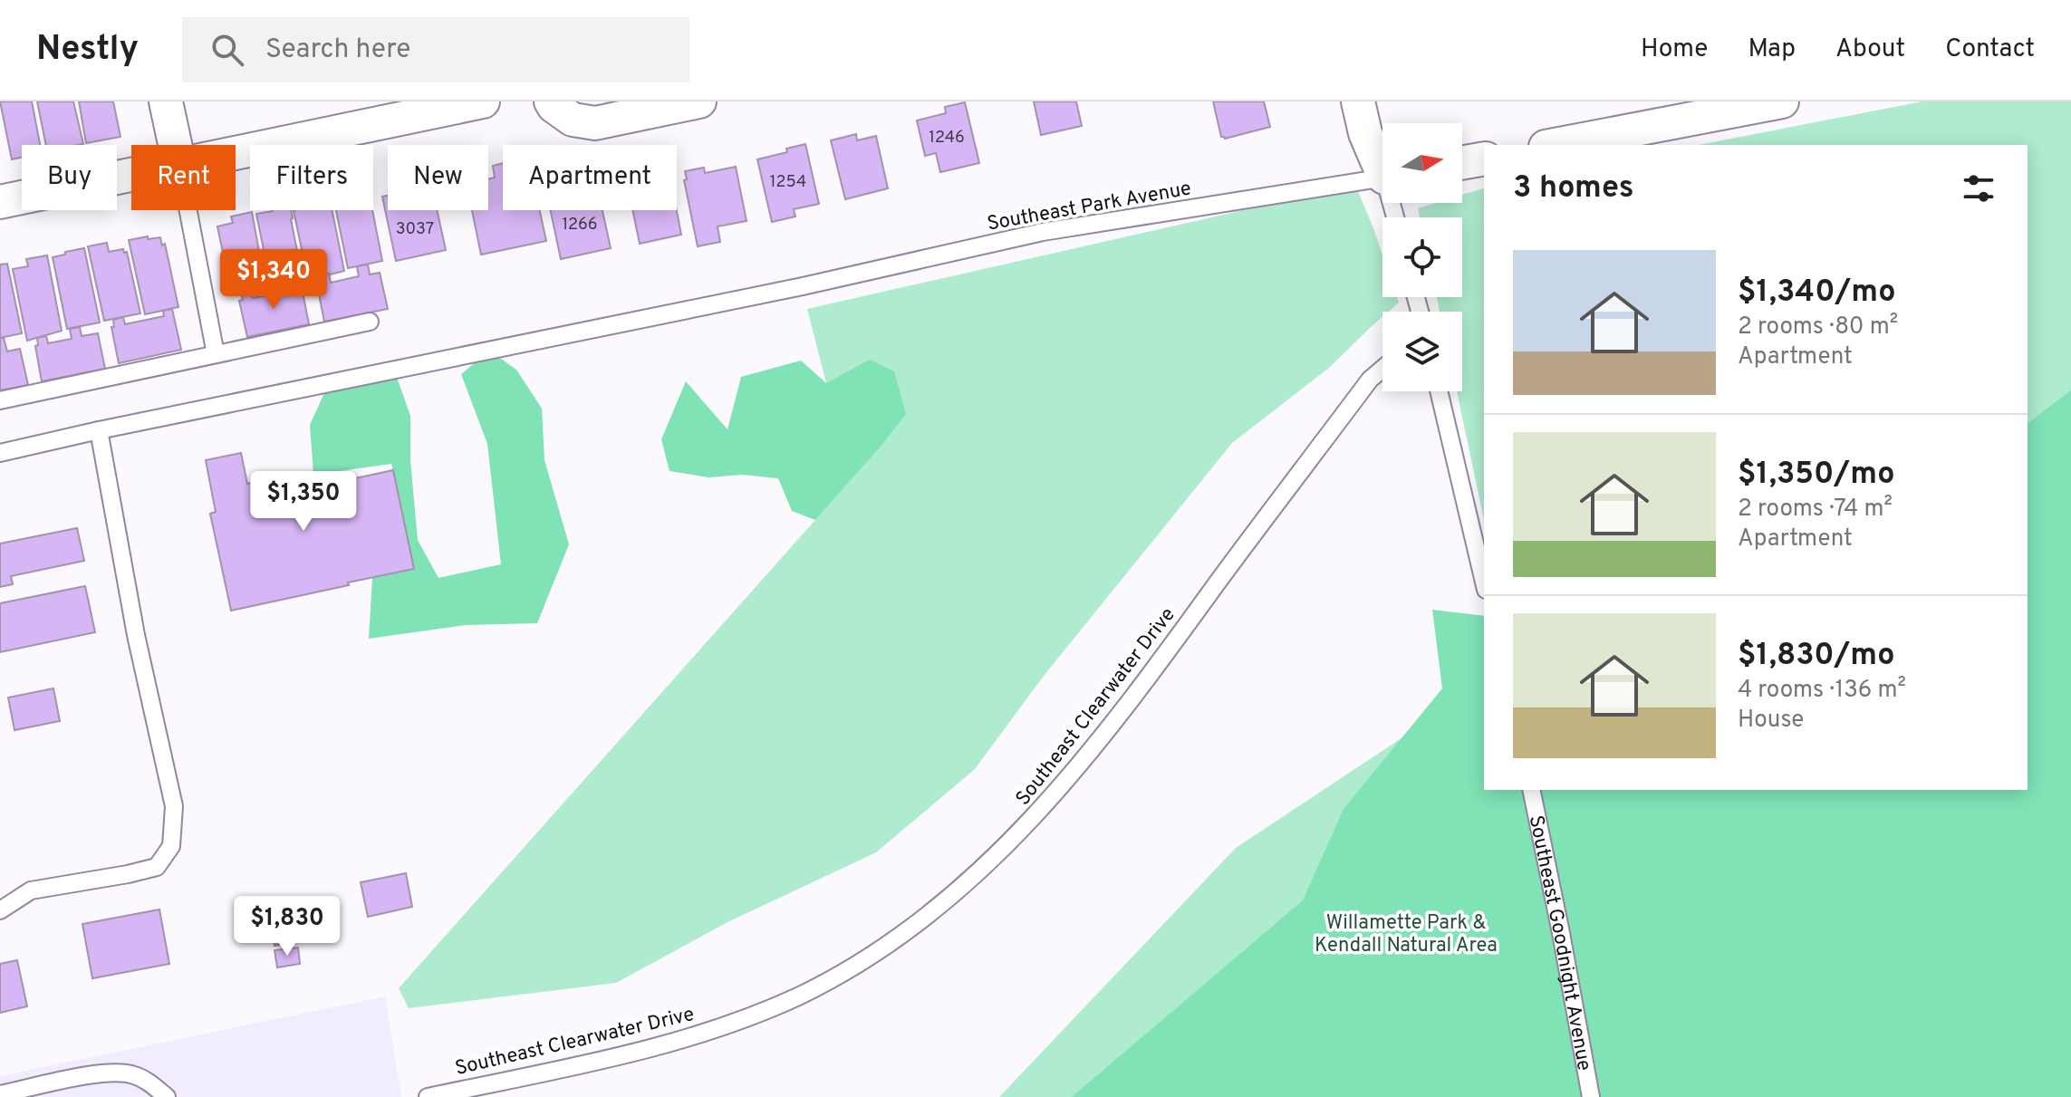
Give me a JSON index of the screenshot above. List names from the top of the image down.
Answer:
{
  "streets": {
    "lane": ["Southeast Park Avenue", "Southeast Clearwater Drive", "Southeast Goodnight Avenue"]
  },
  "parks": ["Willamette Park & Kendall Natural Area"],
  "house_numbers": [
    "1246",
    "1254",
    "1266",
    "3037"
  ],
  "north": "right",
  "page": {
    "header": "Nestly",
    "search": "Search here",
    "nav": [
      "Home",
      "Map",
      "About",
      "Contact"
    ],
    "chip": [
      "Buy",
      "Rent",
      "Filters",
      "New",
      "Apartment"
    ],
    "heading": "3 homes",
    "list": [
      {
        "name": "$1,340/mo",
        "note": "2 rooms · 80 m² · Apartment"
      },
      {
        "name": "$1,350/mo",
        "note": "2 rooms · 74 m² · Apartment"
      },
      {
        "name": "$1,830/mo",
        "note": "4 rooms · 136 m² · House"
      }
    ],
    "price": ["$1,340", "$1,350", "$1,830"]
  }
}
